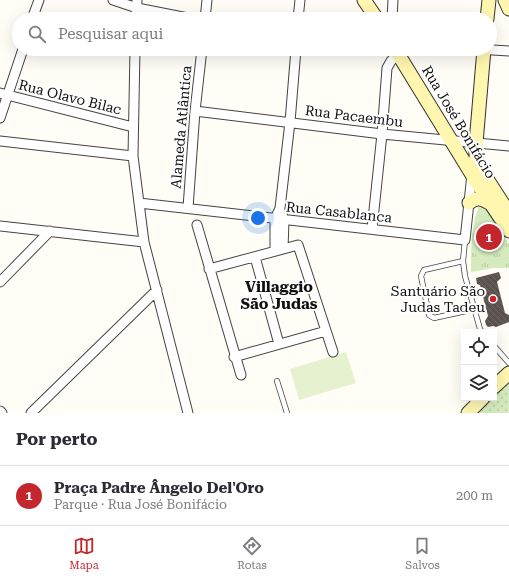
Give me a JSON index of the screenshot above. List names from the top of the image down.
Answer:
{
  "streets": {
    "street": [
      "Rua Olavo Bilac",
      "Rua Pacaembu",
      "Rua José Bonifácio",
      "Alameda Atlântica",
      "Rua Casablanca"
    ]
  },
  "crossings": [
    ["Rua Pacaembu", "Rua José Bonifácio"],
    ["Rua Pacaembu", "Alameda Atlântica"],
    ["Alameda Atlântica", "Rua Casablanca"]
  ],
  "districts": ["Villaggio São Judas"],
  "places": ["Santuário São Judas Tadeu"],
  "page": {
    "search": "Pesquisar aqui",
    "pins": "1",
    "heading": "Por perto",
    "list": [
      {
        "mark": "1",
        "name": "Praça Padre Ângelo Del'Oro",
        "note": "Parque · Rua José Bonifácio",
        "value": "200 m"
      }
    ],
    "nav": ["Mapa", "Rotas", "Salvos"]
  }
}
